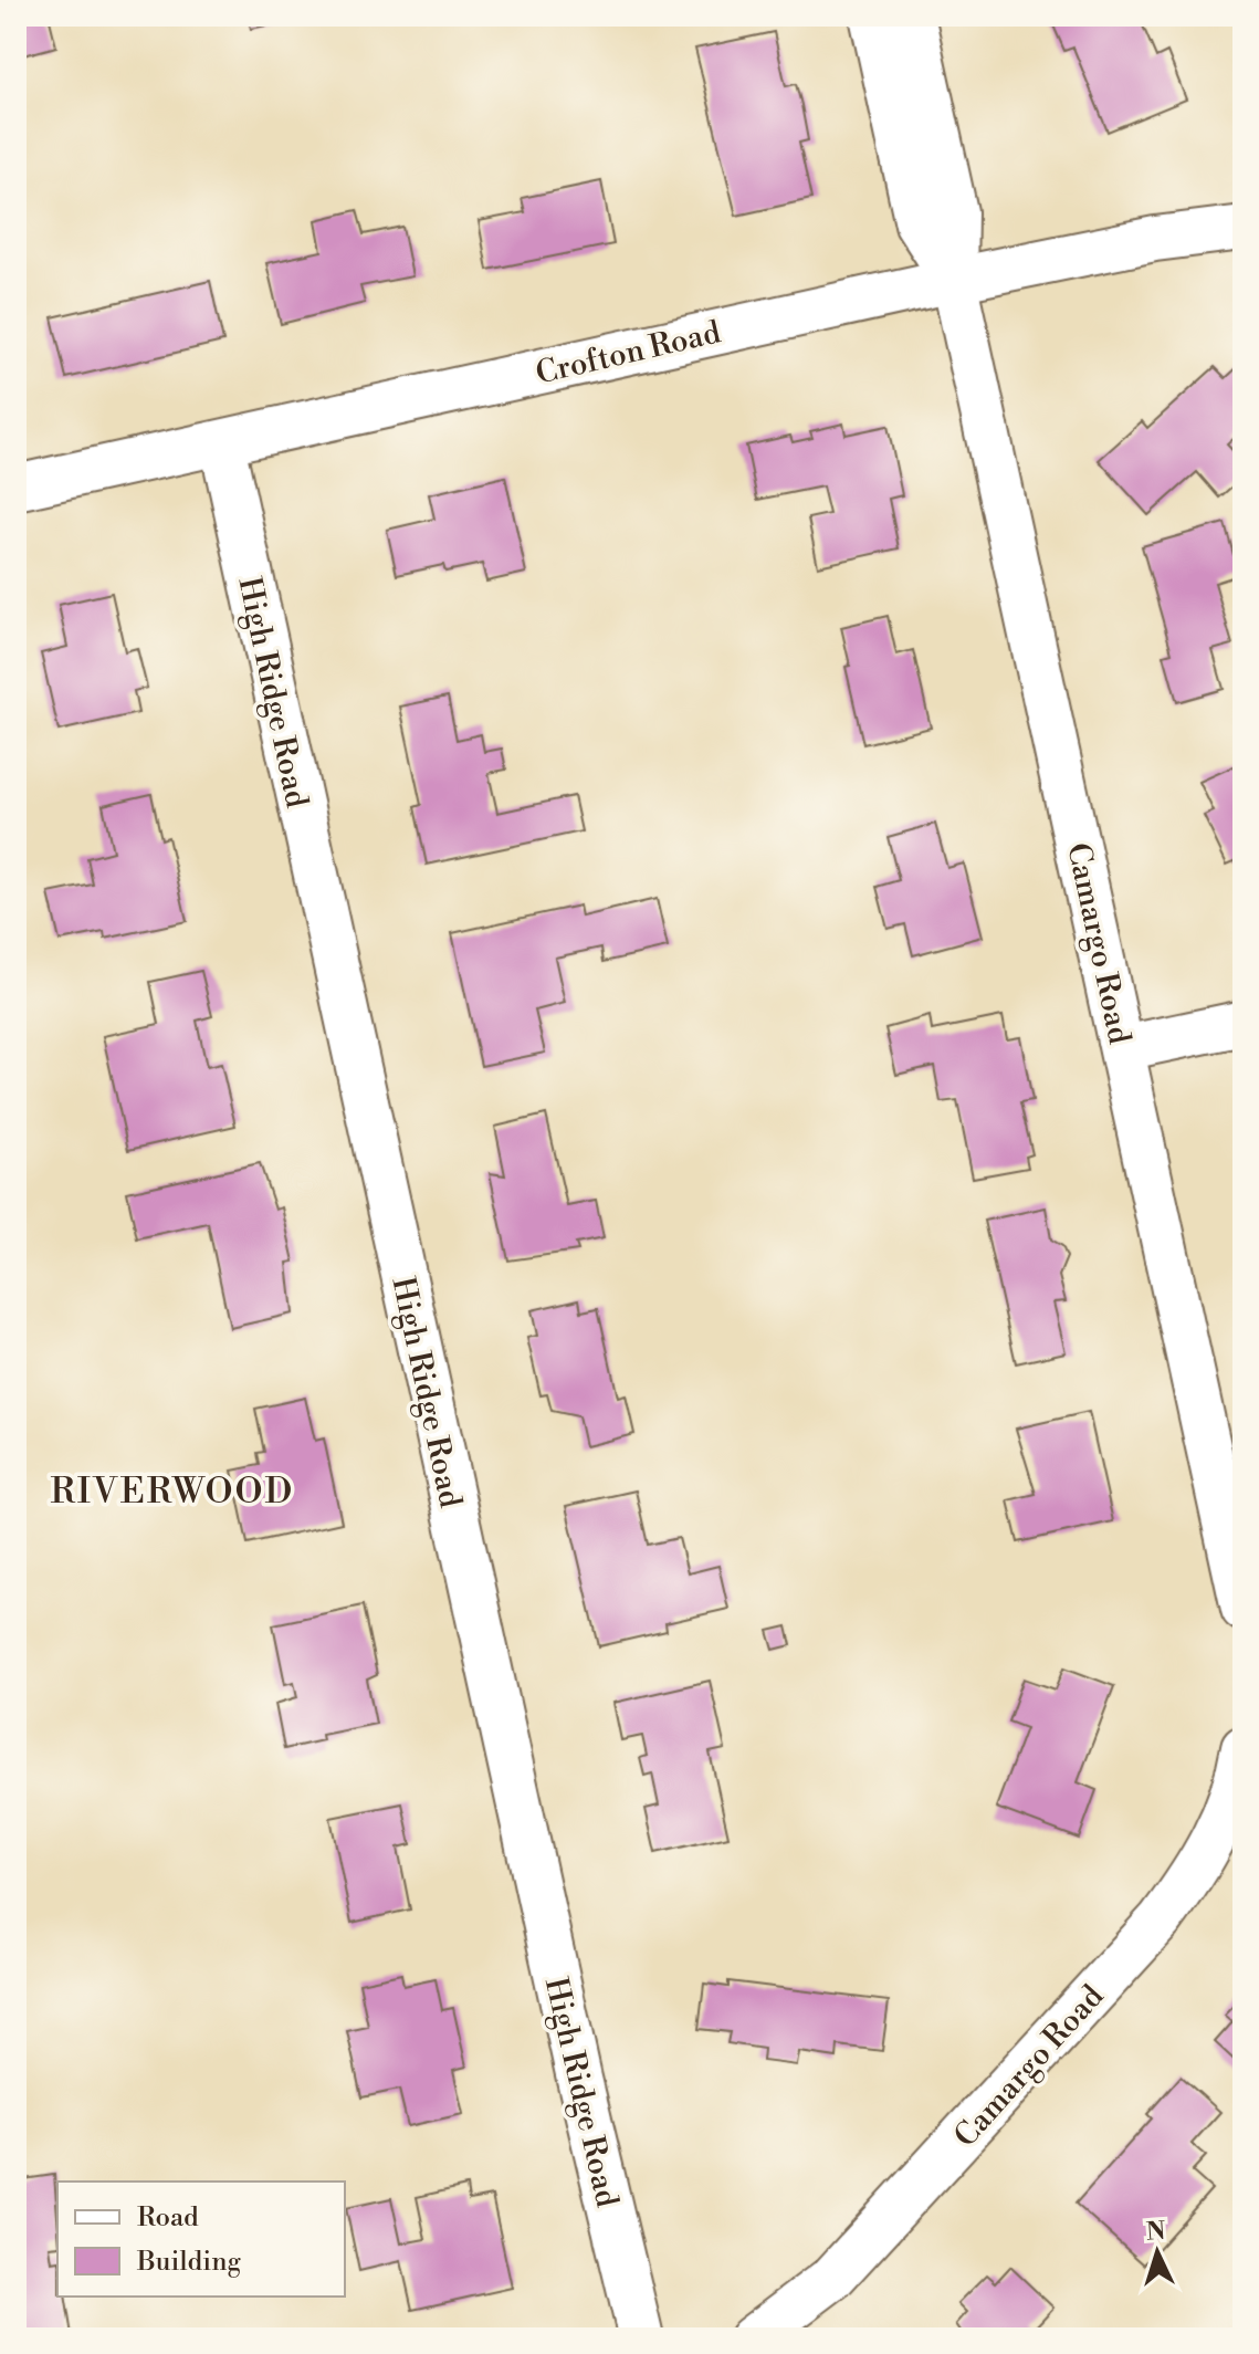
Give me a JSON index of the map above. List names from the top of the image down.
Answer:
{
  "streets": {
    "street": ["Crofton Road", "High Ridge Road", "Camargo Road"]
  },
  "crossings": [
    ["Crofton Road", "High Ridge Road"],
    ["Crofton Road", "Camargo Road"]
  ],
  "districts": ["RIVERWOOD"],
  "legend": ["Road", "Building"],
  "north": "top"
}
